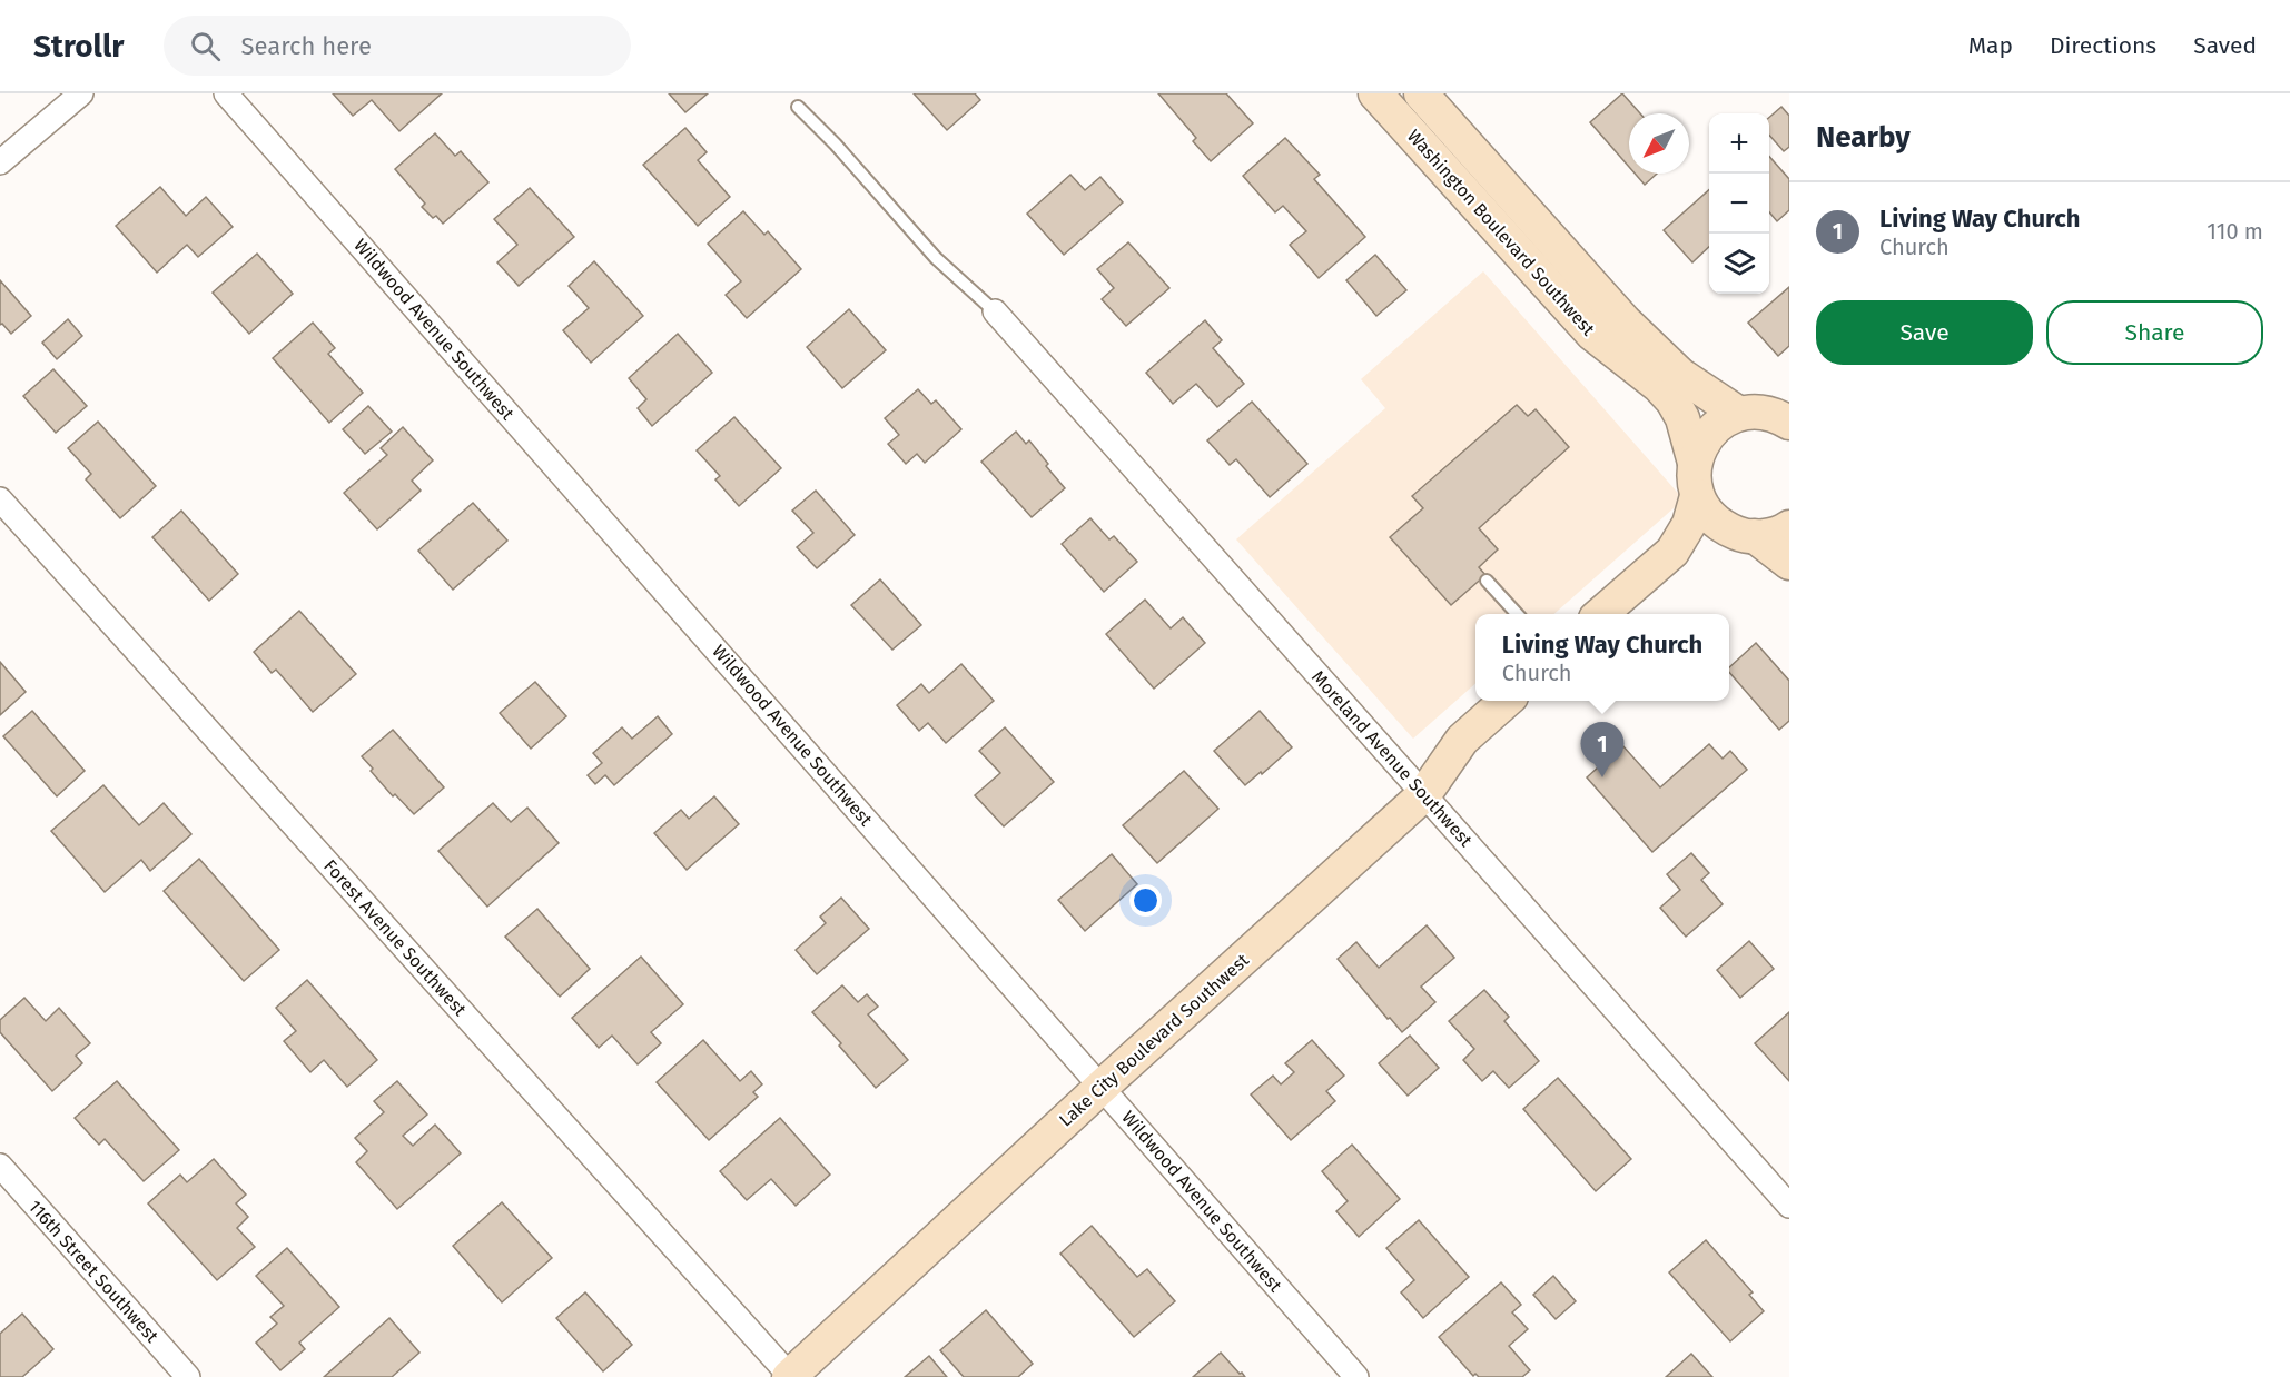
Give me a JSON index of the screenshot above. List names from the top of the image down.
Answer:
{
  "streets": {
    "street": [
      "Washington Boulevard Southwest",
      "Wildwood Avenue Southwest",
      "Moreland Avenue Southwest",
      "Forest Avenue Southwest",
      "Lake City Boulevard Southwest",
      "116th Street Southwest"
    ]
  },
  "crossings": [
    ["Wildwood Avenue Southwest", "Lake City Boulevard Southwest"],
    ["Moreland Avenue Southwest", "Lake City Boulevard Southwest"],
    ["Forest Avenue Southwest", "Lake City Boulevard Southwest"]
  ],
  "north": "bottom left",
  "page": {
    "header": "Strollr",
    "search": "Search here",
    "nav": ["Map", "Directions", "Saved"],
    "heading": "Nearby",
    "map_buttons": ["+", "−"],
    "list": [
      {
        "mark": "1",
        "name": "Living Way Church",
        "note": "Church",
        "value": "110 m"
      }
    ],
    "buttons": ["Save", "Share"],
    "popup": ["Living Way Church", "Church"],
    "pins": "1"
  }
}
